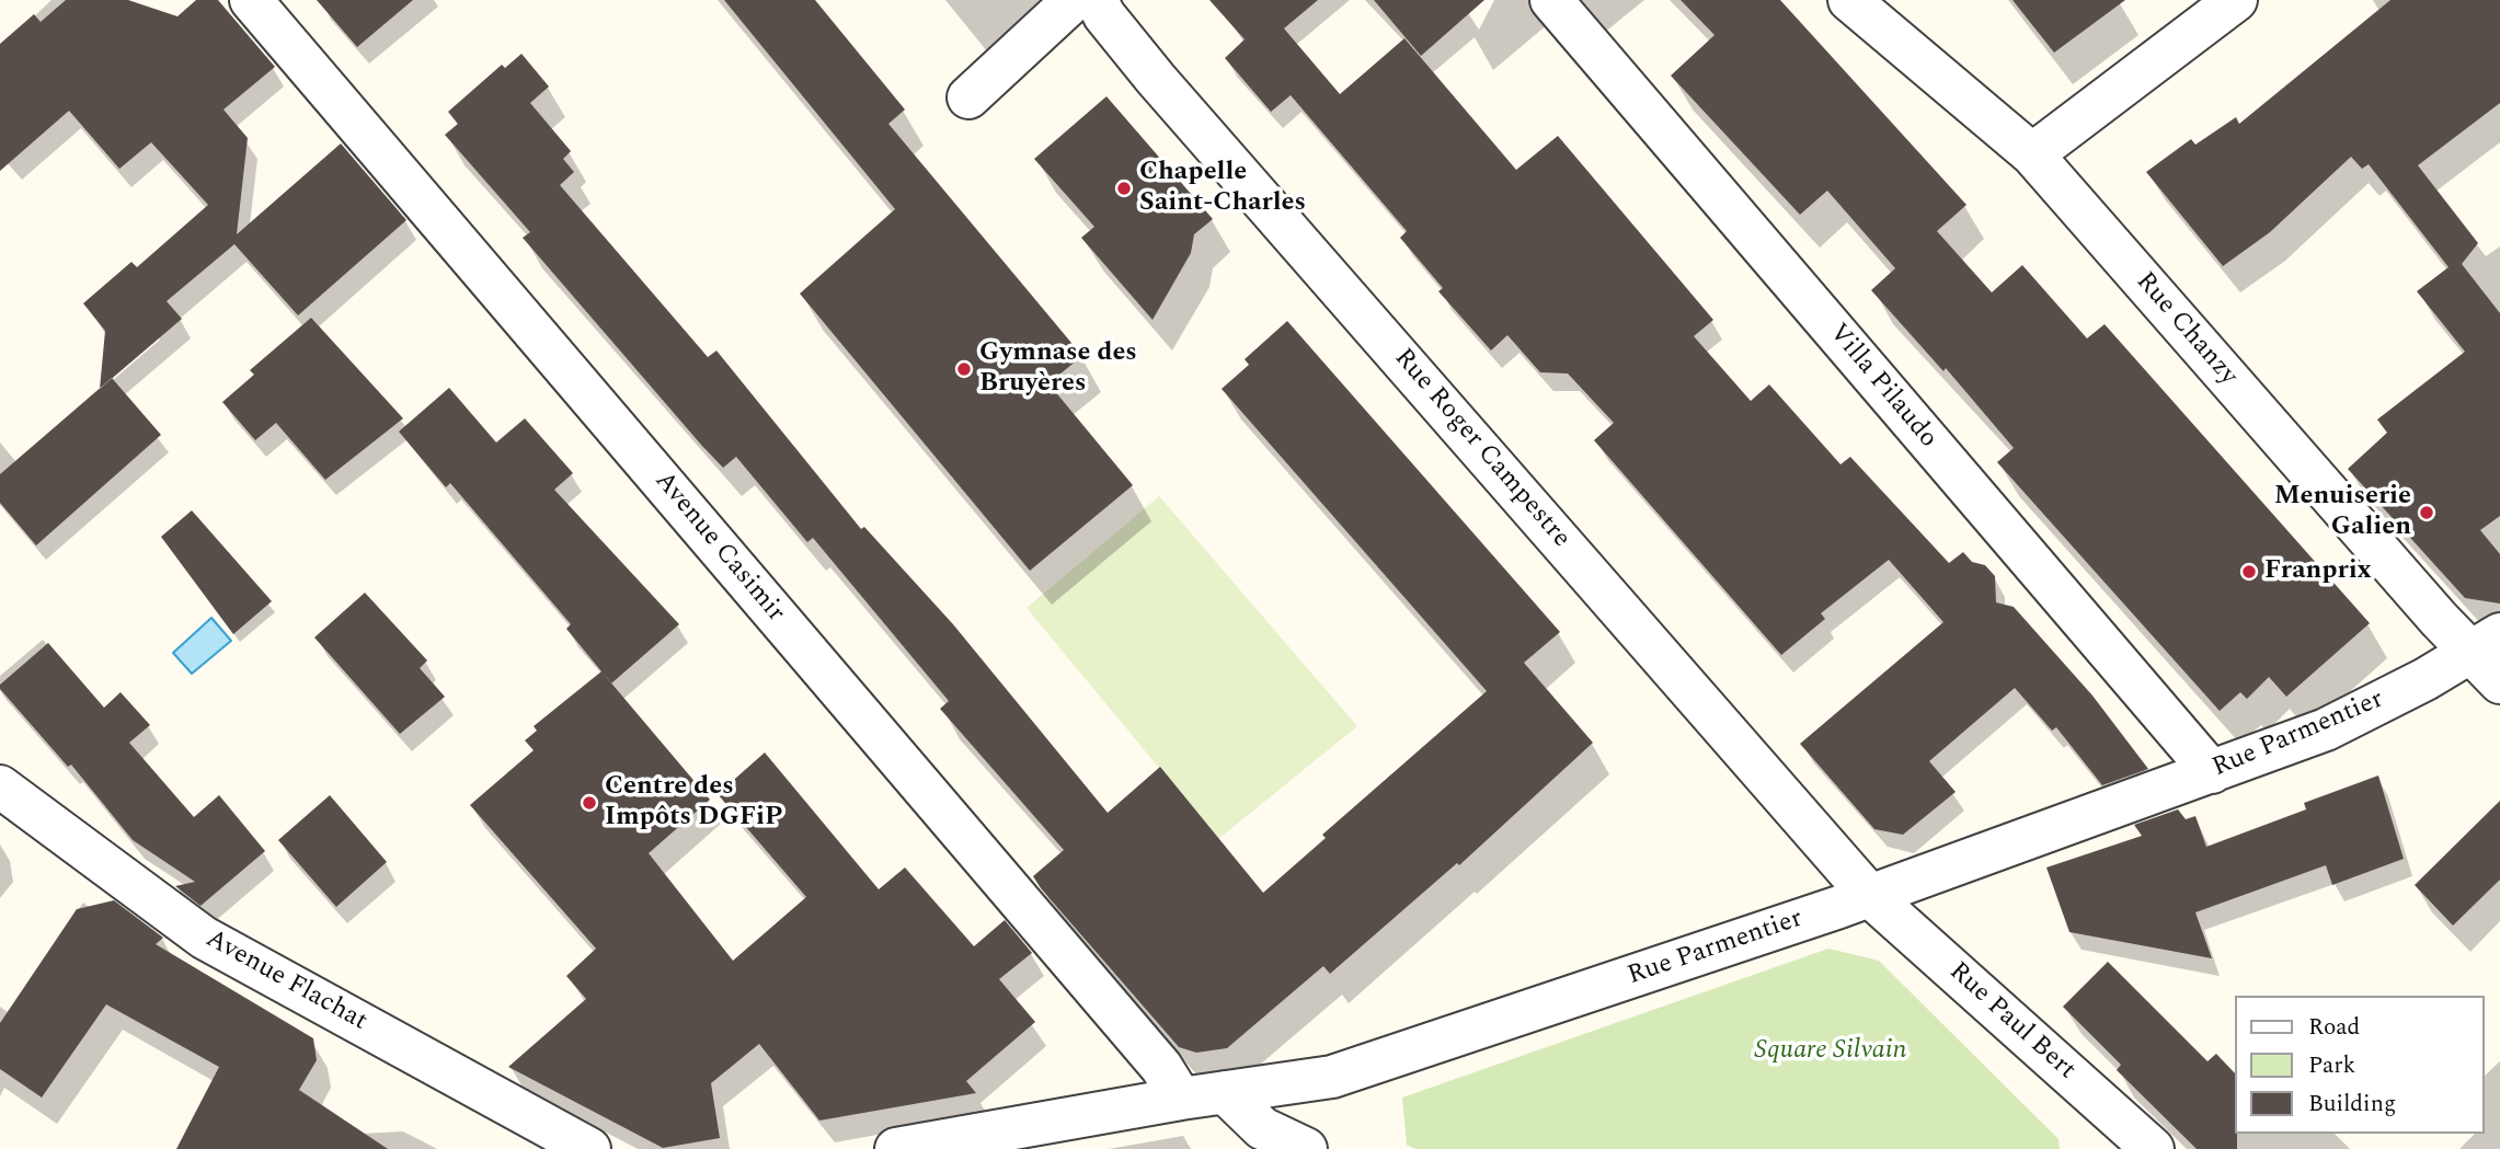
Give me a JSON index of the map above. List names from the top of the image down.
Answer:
{
  "streets": {
    "street": [
      "Rue Chanzy",
      "Villa Pilaudo",
      "Rue Roger Campestre",
      "Avenue Casimir",
      "Rue Parmentier",
      "Avenue Flachat",
      "Rue Paul Bert"
    ]
  },
  "crossings": [
    ["Rue Chanzy", "Rue Parmentier"],
    ["Villa Pilaudo", "Rue Parmentier"],
    ["Rue Roger Campestre", "Rue Parmentier"],
    ["Rue Roger Campestre", "Rue Paul Bert"],
    ["Avenue Casimir", "Rue Parmentier"],
    ["Rue Parmentier", "Rue Paul Bert"]
  ],
  "parks": ["Square Silvain"],
  "places": [
    "Chapelle Saint-Charles",
    "Gymnase des Bruyères",
    "Menuiserie Galien",
    "Franprix",
    "Centre des Impôts DGFiP"
  ],
  "legend": ["Road", "Park", "Building"]
}
